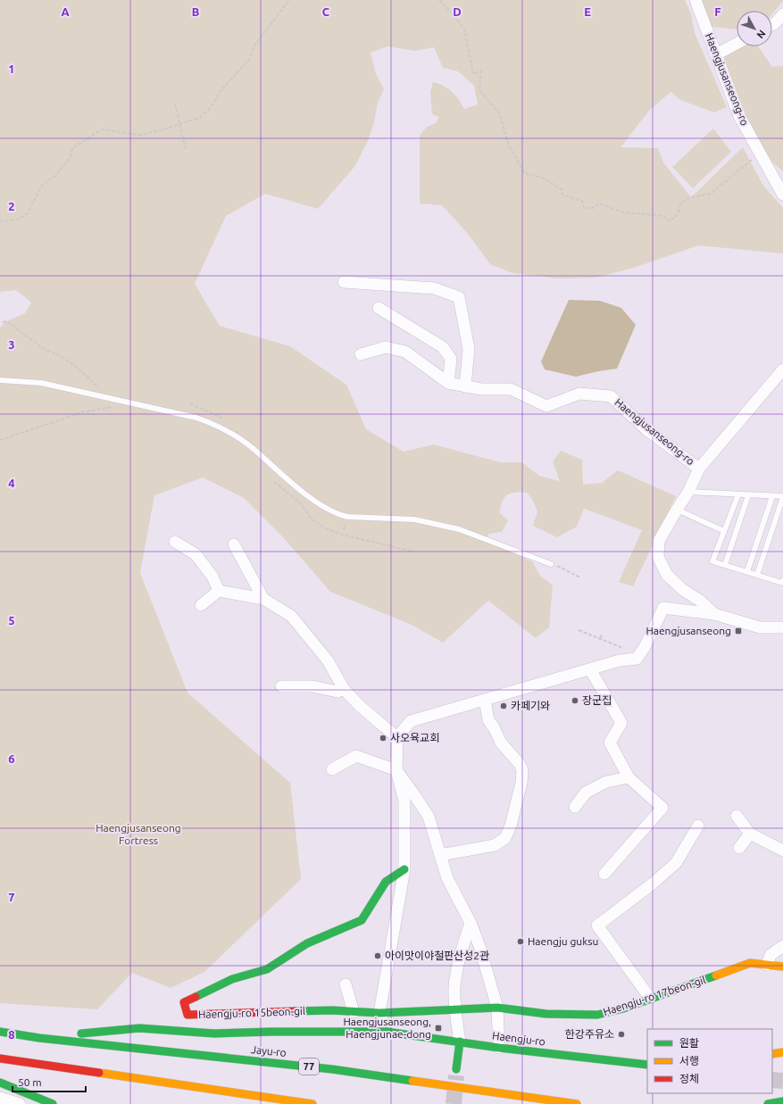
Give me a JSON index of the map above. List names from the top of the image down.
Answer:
{
  "streets": {
    "main road": [
      "Haengju-ro 17beon-gil",
      "Haengju-ro 15beon-gil",
      "Haengju-ro",
      "Jayu-ro",
      "77"
    ],
    "street": ["Haengjusanseong-ro"]
  },
  "crossings": [
    ["Haengju-ro 17beon-gil", "Haengju-ro 15beon-gil"],
    ["Haengju-ro", "Jayu-ro"]
  ],
  "parks": ["Haengjusanseong Fortress"],
  "places": {
    "transit": ["Haengjusanseong", "Haengjusanseong, Haengjunae-dong"],
    "other": [
      "장군집",
      "카페기와",
      "사오육교회",
      "Haengju guksu",
      "아이맛이야철판산성2관",
      "한강주유소"
    ]
  },
  "legend": ["원활", "서행", "정체"],
  "scale_bar": "50 m",
  "north": "bottom right",
  "grid": {
    "columns": [
      "A",
      "B",
      "C",
      "D",
      "E",
      "F"
    ],
    "rows": [
      "1",
      "2",
      "3",
      "4",
      "5",
      "6",
      "7",
      "8"
    ]
  }
}
